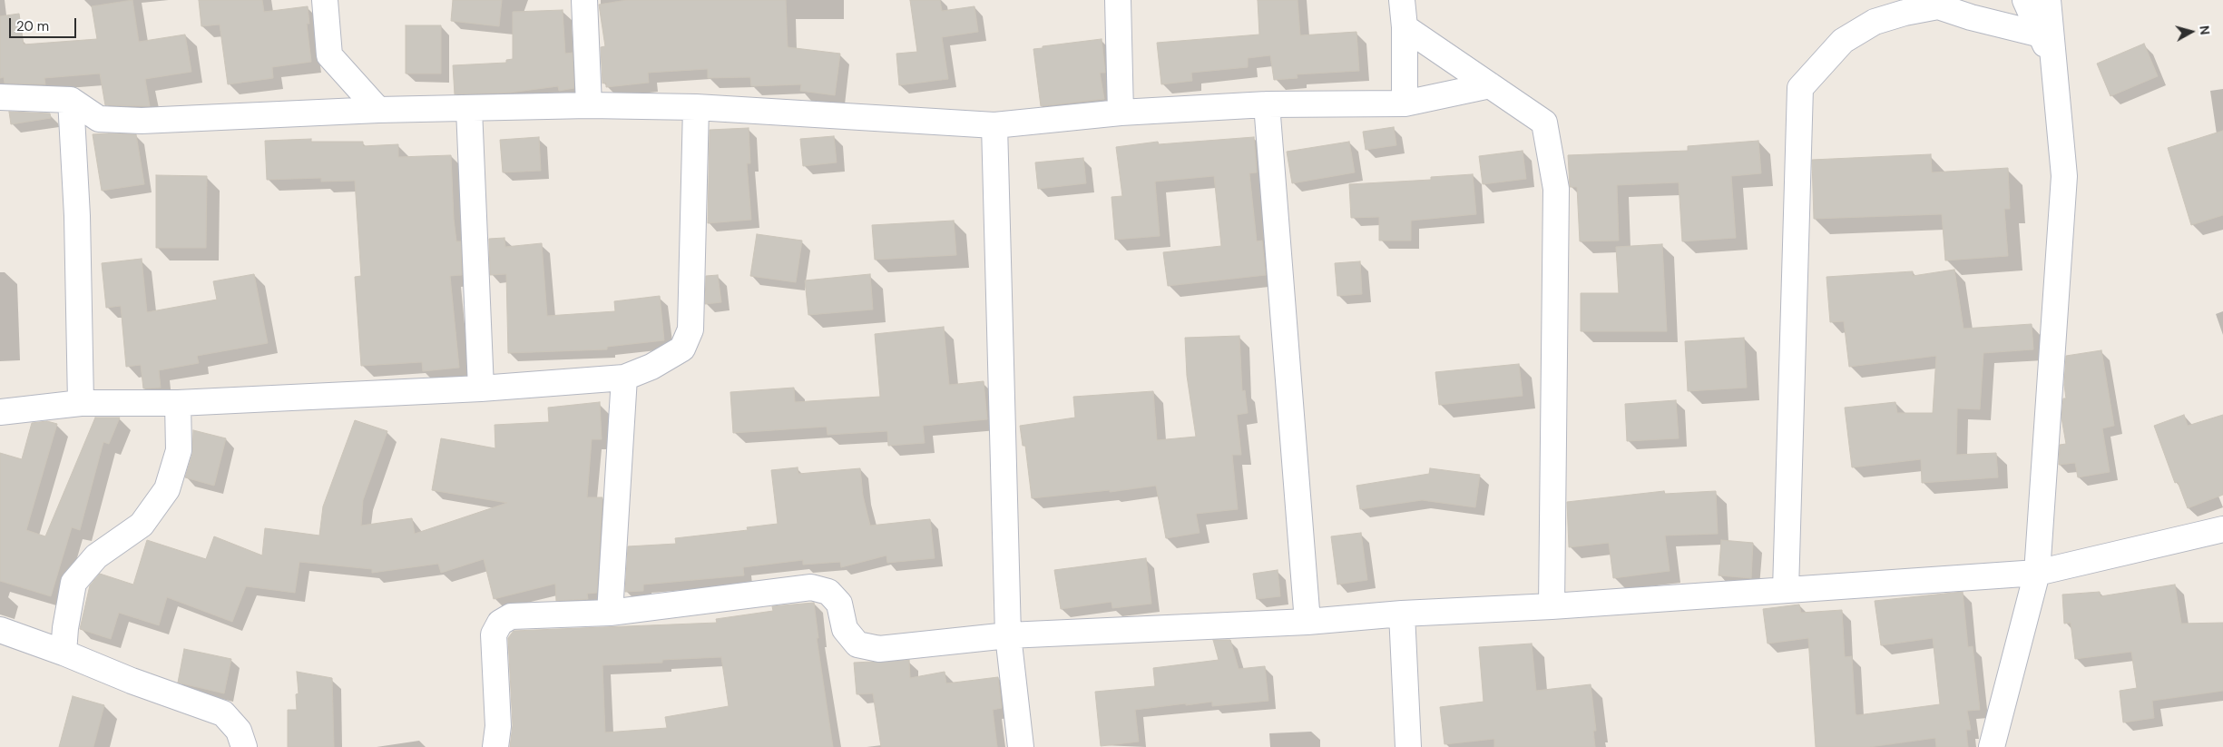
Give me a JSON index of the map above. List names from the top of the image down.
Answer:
{
  "scale_bar": "20 m",
  "north": "right"
}
